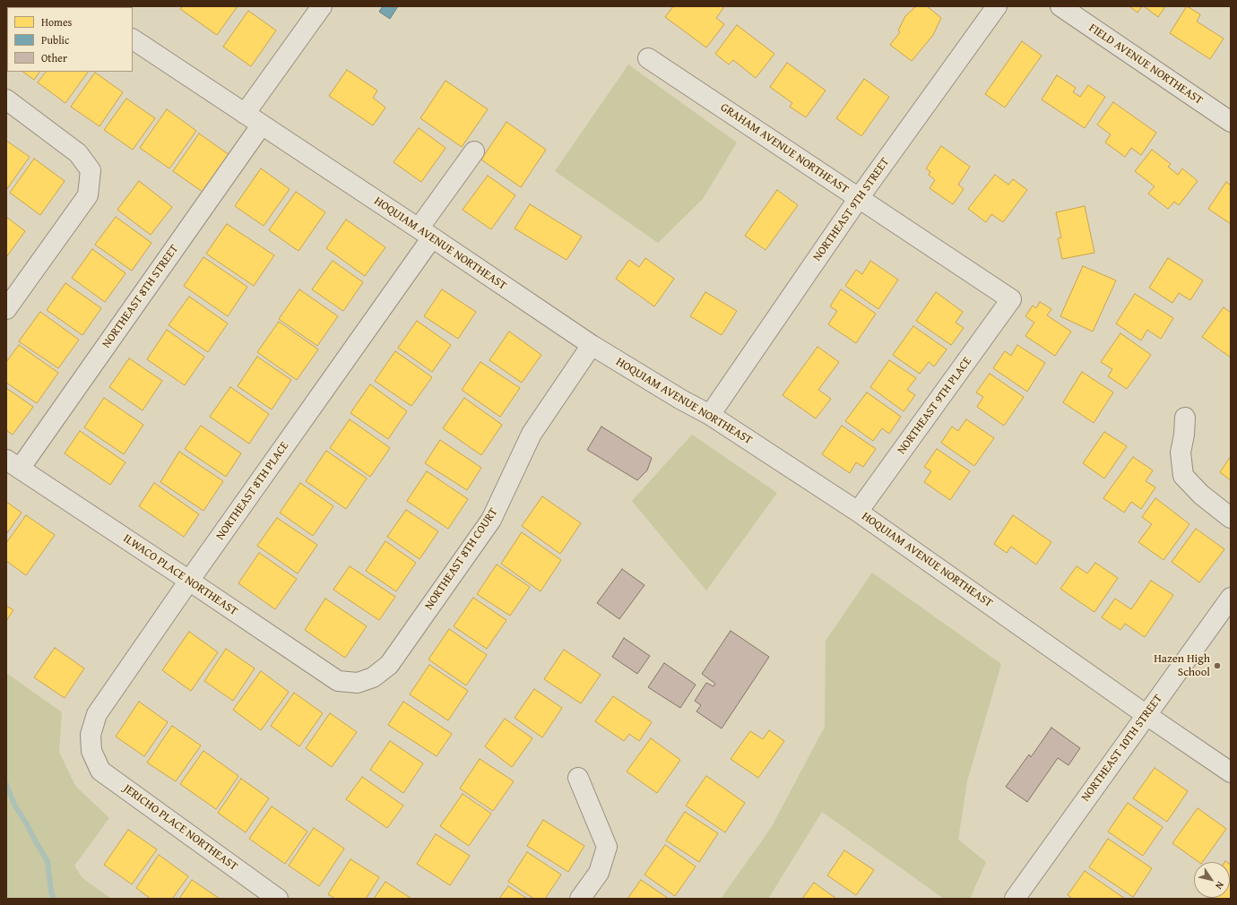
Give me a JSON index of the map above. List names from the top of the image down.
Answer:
{
  "streets": {
    "street": [
      "FIELD AVENUE NORTHEAST",
      "GRAHAM AVENUE NORTHEAST",
      "NORTHEAST 9TH STREET",
      "HOQUIAM AVENUE NORTHEAST",
      "NORTHEAST 8TH STREET",
      "NORTHEAST 9TH PLACE",
      "NORTHEAST 8TH PLACE",
      "NORTHEAST 8TH COURT",
      "ILWACO PLACE NORTHEAST",
      "NORTHEAST 10TH STREET",
      "JERICHO PLACE NORTHEAST"
    ]
  },
  "crossings": [
    ["GRAHAM AVENUE NORTHEAST", "NORTHEAST 9TH STREET"],
    ["GRAHAM AVENUE NORTHEAST", "NORTHEAST 9TH PLACE"],
    ["NORTHEAST 9TH STREET", "HOQUIAM AVENUE NORTHEAST"],
    ["HOQUIAM AVENUE NORTHEAST", "NORTHEAST 8TH STREET"],
    ["HOQUIAM AVENUE NORTHEAST", "NORTHEAST 9TH PLACE"],
    ["HOQUIAM AVENUE NORTHEAST", "NORTHEAST 8TH PLACE"],
    ["HOQUIAM AVENUE NORTHEAST", "NORTHEAST 8TH COURT"],
    ["HOQUIAM AVENUE NORTHEAST", "NORTHEAST 10TH STREET"],
    ["NORTHEAST 8TH STREET", "ILWACO PLACE NORTHEAST"],
    ["NORTHEAST 8TH PLACE", "ILWACO PLACE NORTHEAST"],
    ["NORTHEAST 8TH PLACE", "JERICHO PLACE NORTHEAST"],
    ["NORTHEAST 8TH COURT", "ILWACO PLACE NORTHEAST"]
  ],
  "places": ["Hazen High School"],
  "legend": ["Homes", "Public", "Other"],
  "north": "bottom right"
}
